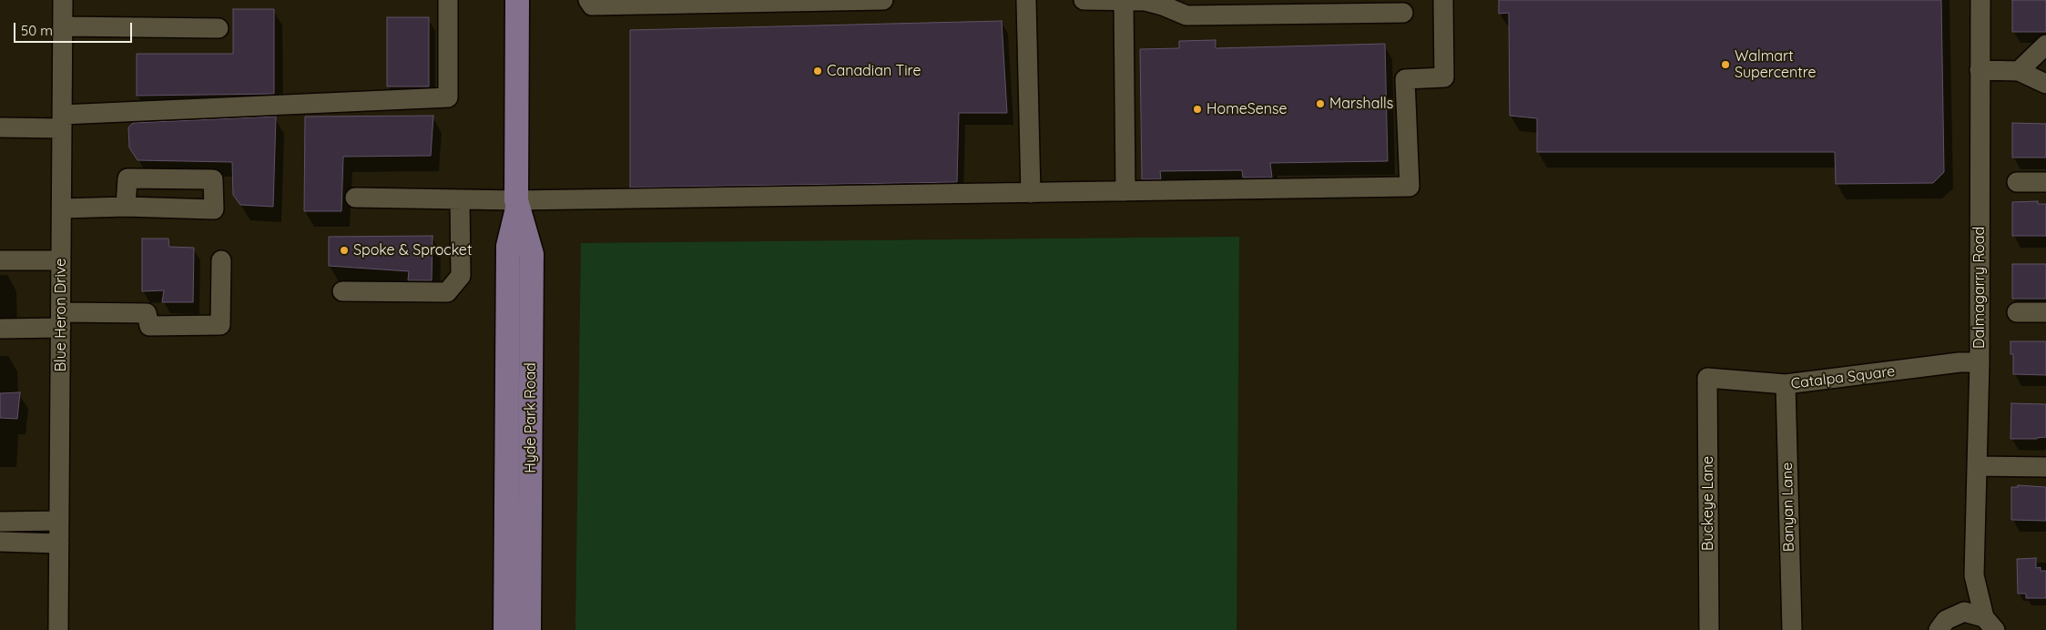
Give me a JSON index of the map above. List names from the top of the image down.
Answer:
{
  "streets": {
    "main road": ["Hyde Park Road"],
    "street": [
      "Dalmagarry Road",
      "Blue Heron Drive",
      "Catalpa Square",
      "Buckeye Lane",
      "Banyan Lane"
    ]
  },
  "crossings": [
    ["Dalmagarry Road", "Catalpa Square"],
    ["Catalpa Square", "Buckeye Lane"],
    ["Catalpa Square", "Banyan Lane"]
  ],
  "places": [
    "Walmart Supercentre",
    "Canadian Tire",
    "Marshalls",
    "HomeSense",
    "Spoke & Sprocket"
  ],
  "scale_bar": "50 m"
}
